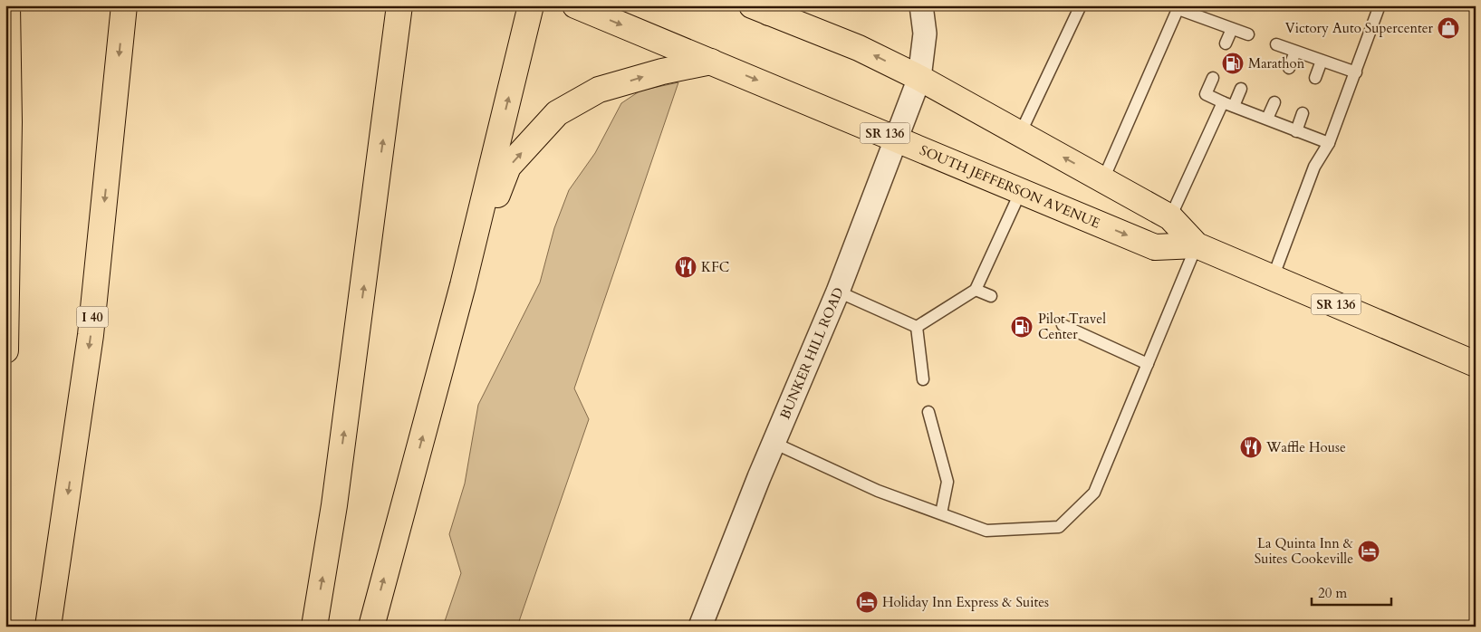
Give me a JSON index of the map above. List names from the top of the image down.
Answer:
{
  "streets": {
    "main road": ["SR 136", "SOUTH JEFFERSON AVENUE", "I 40"],
    "street": ["BUNKER HILL ROAD"]
  },
  "crossings": [
    ["SOUTH JEFFERSON AVENUE", "BUNKER HILL ROAD"]
  ],
  "places": {
    "shop": ["Victory Auto Supercenter"],
    "fuel station": ["Marathon", "Pilot Travel Center"],
    "restaurant": ["KFC", "Waffle House"],
    "hotel": ["La Quinta Inn & Suites Cookeville", "Holiday Inn Express & Suites"]
  },
  "scale_bar": "20 m"
}
